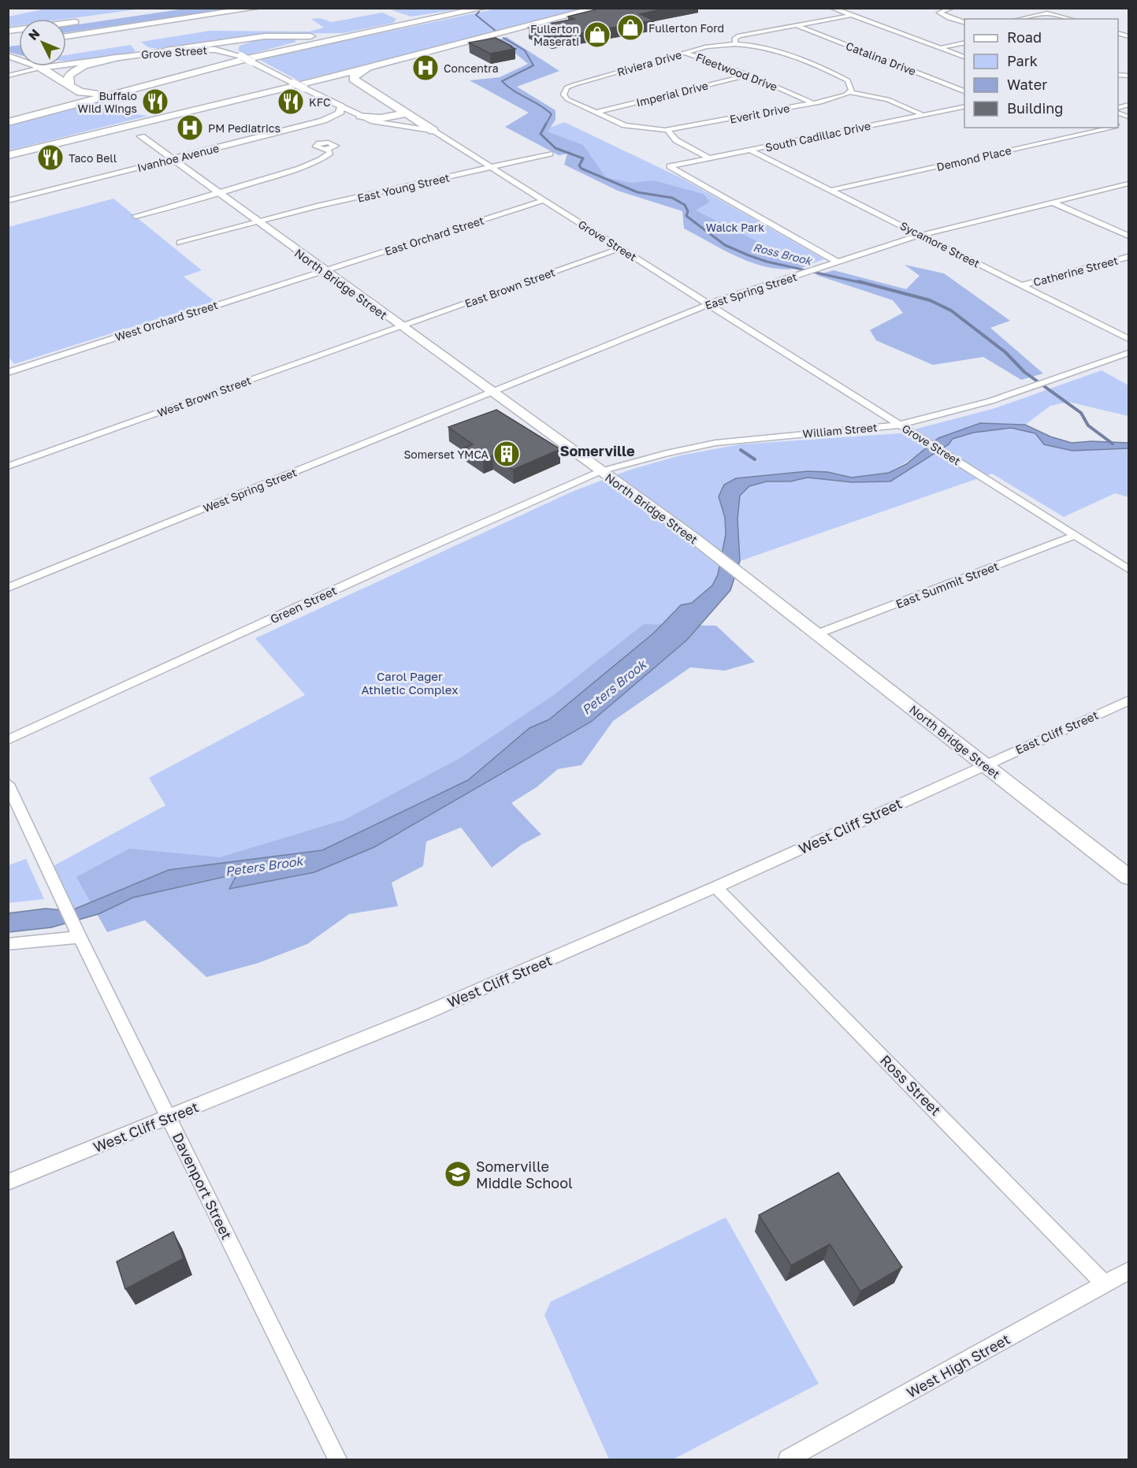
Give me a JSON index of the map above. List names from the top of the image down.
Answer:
{
  "streets": {
    "street": [
      "Grove Street",
      "Catalina Drive",
      "Riviera Drive",
      "Fleetwood Drive",
      "Imperial Drive",
      "Everit Drive",
      "South Cadillac Drive",
      "Ivanhoe Avenue",
      "Demond Place",
      "East Young Street",
      "East Orchard Street",
      "Sycamore Street",
      "Catherine Street",
      "North Bridge Street",
      "East Brown Street",
      "East Spring Street",
      "West Orchard Street",
      "West Brown Street",
      "William Street",
      "West Spring Street",
      "East Summit Street",
      "Green Street",
      "East Cliff Street",
      "West Cliff Street",
      "Ross Street",
      "Davenport Street",
      "West High Street"
    ]
  },
  "crossings": [
    ["Grove Street", "Ivanhoe Avenue"],
    ["Grove Street", "East Young Street"],
    ["Grove Street", "East Orchard Street"],
    ["Grove Street", "East Brown Street"],
    ["Grove Street", "East Spring Street"],
    ["Grove Street", "William Street"],
    ["Grove Street", "East Summit Street"],
    ["Riviera Drive", "Fleetwood Drive"],
    ["Riviera Drive", "Everit Drive"],
    ["Fleetwood Drive", "Imperial Drive"],
    ["Fleetwood Drive", "Everit Drive"],
    ["Imperial Drive", "Everit Drive"],
    ["South Cadillac Drive", "Sycamore Street"],
    ["South Cadillac Drive", "East Spring Street"],
    ["Ivanhoe Avenue", "North Bridge Street"],
    ["Demond Place", "Sycamore Street"],
    ["East Young Street", "North Bridge Street"],
    ["East Orchard Street", "North Bridge Street"],
    ["East Orchard Street", "West Orchard Street"],
    ["Sycamore Street", "Catherine Street"],
    ["Sycamore Street", "East Spring Street"],
    ["North Bridge Street", "East Brown Street"],
    ["North Bridge Street", "East Spring Street"],
    ["North Bridge Street", "West Orchard Street"],
    ["North Bridge Street", "West Brown Street"],
    ["North Bridge Street", "William Street"],
    ["North Bridge Street", "West Spring Street"],
    ["North Bridge Street", "East Summit Street"],
    ["North Bridge Street", "Green Street"],
    ["North Bridge Street", "East Cliff Street"],
    ["North Bridge Street", "West Cliff Street"],
    ["East Brown Street", "West Brown Street"],
    ["East Spring Street", "West Spring Street"],
    ["William Street", "Green Street"],
    ["East Cliff Street", "West Cliff Street"],
    ["West Cliff Street", "Ross Street"],
    ["West Cliff Street", "Davenport Street"],
    ["Ross Street", "West High Street"]
  ],
  "districts": ["Somerville"],
  "water": ["Ross Brook", "Peters Brook"],
  "parks": ["Walck Park", "Carol Pager Athletic Complex"],
  "places": {
    "shop": ["Fullerton Ford", "Fullerton Maserati"],
    "hospital": ["Concentra", "PM Pediatrics"],
    "restaurant": ["Buffalo Wild Wings", "KFC", "Taco Bell"],
    "building": ["Somerset YMCA"],
    "school or university": ["Somerville Middle School"]
  },
  "legend": [
    "Road",
    "Park",
    "Water",
    "Building"
  ],
  "north": "top left"
}
